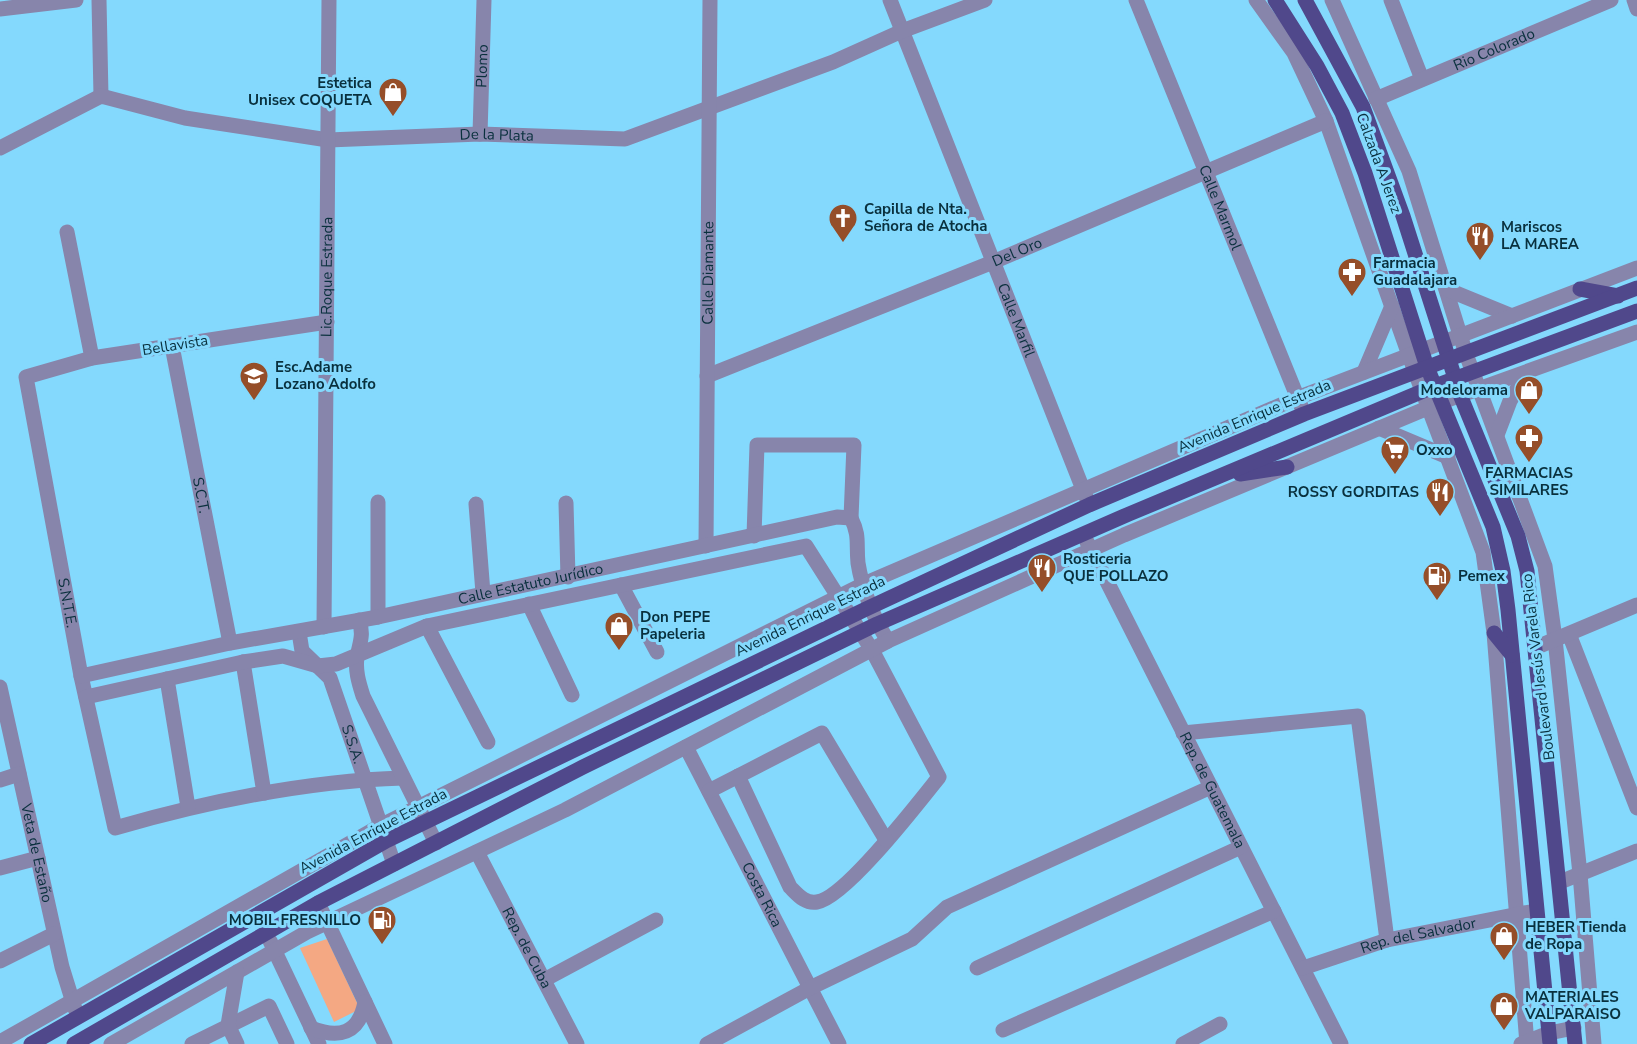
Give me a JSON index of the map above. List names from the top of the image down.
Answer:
{
  "streets": {
    "main road": ["Calzada A Jerez", "Avenida Enrique Estrada", "Boulevard Jesús Varela Rico"],
    "street": [
      "Rio Colorado",
      "Plomo",
      "De la Plata",
      "Calle Marmol",
      "Del Oro",
      "Calle Diamante",
      "Lic.Roque Estrada",
      "Calle Marfil",
      "Bellavista",
      "S.C.T.",
      "Calle Estatuto Jurídico",
      "S.N.T.E.",
      "S.S.A.",
      "Rep. de Guatemala",
      "Veta de Estaño",
      "Costa Rica",
      "Rep. del Salvador",
      "Rep. de Cuba"
    ]
  },
  "crossings": [
    ["Rio Colorado", "Boulevard Jesús Varela Rico"],
    ["Plomo", "De la Plata"],
    ["De la Plata", "Calle Diamante"],
    ["De la Plata", "Lic.Roque Estrada"],
    ["De la Plata", "Calle Marfil"],
    ["Calzada A Jerez", "Boulevard Jesús Varela Rico"],
    ["Calle Marmol", "Del Oro"],
    ["Calle Marmol", "Avenida Enrique Estrada"],
    ["Del Oro", "Calle Diamante"],
    ["Del Oro", "Calle Marfil"],
    ["Del Oro", "Boulevard Jesús Varela Rico"],
    ["Calle Diamante", "Calle Estatuto Jurídico"],
    ["Lic.Roque Estrada", "Bellavista"],
    ["Lic.Roque Estrada", "Calle Estatuto Jurídico"],
    ["Calle Marfil", "Avenida Enrique Estrada"],
    ["Bellavista", "S.C.T."],
    ["Bellavista", "S.N.T.E."],
    ["Avenida Enrique Estrada", "Boulevard Jesús Varela Rico"],
    ["Avenida Enrique Estrada", "S.S.A."],
    ["Avenida Enrique Estrada", "Veta de Estaño"],
    ["S.C.T.", "Calle Estatuto Jurídico"],
    ["Calle Estatuto Jurídico", "S.N.T.E."],
    ["Calle Estatuto Jurídico", "S.S.A."],
    ["Boulevard Jesús Varela Rico", "Rep. del Salvador"],
    ["Rep. de Guatemala", "Rep. del Salvador"]
  ],
  "places": {
    "shop": [
      "Estetica Unisex COQUETA",
      "Modelorama",
      "Don PEPE Papeleria",
      "HEBER Tienda de Ropa",
      "MATERIALES VALPARAISO"
    ],
    "church": ["Capilla de Nta. Señora de Atocha"],
    "restaurant": ["Mariscos LA MAREA", "ROSSY GORDITAS", "Rosticeria QUE POLLAZO"],
    "pharmacy": ["Farmacia Guadalajara", "FARMACIAS SIMILARES"],
    "school or university": ["Esc.Adame Lozano Adolfo"],
    "supermarket": ["Oxxo"],
    "fuel station": ["Pemex", "MOBIL FRESNILLO"]
  }
}
